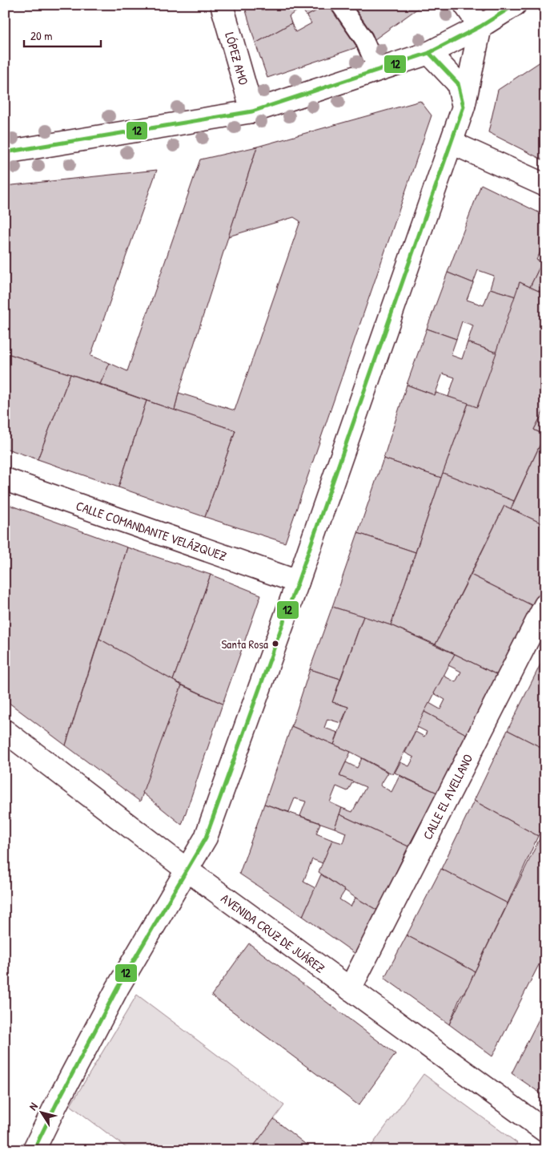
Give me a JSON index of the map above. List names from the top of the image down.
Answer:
{
  "streets": {
    "street": [
      "LÓPEZ AMO",
      "CALLE COMANDANTE VELÁZQUEZ",
      "CALLE EL AVELLANO",
      "AVENIDA CRUZ DE JUÁREZ"
    ]
  },
  "crossings": [
    ["CALLE EL AVELLANO", "AVENIDA CRUZ DE JUÁREZ"]
  ],
  "places": ["Santa Rosa"],
  "lines": ["transit line 12"],
  "scale_bar": "20 m",
  "north": "top left"
}
